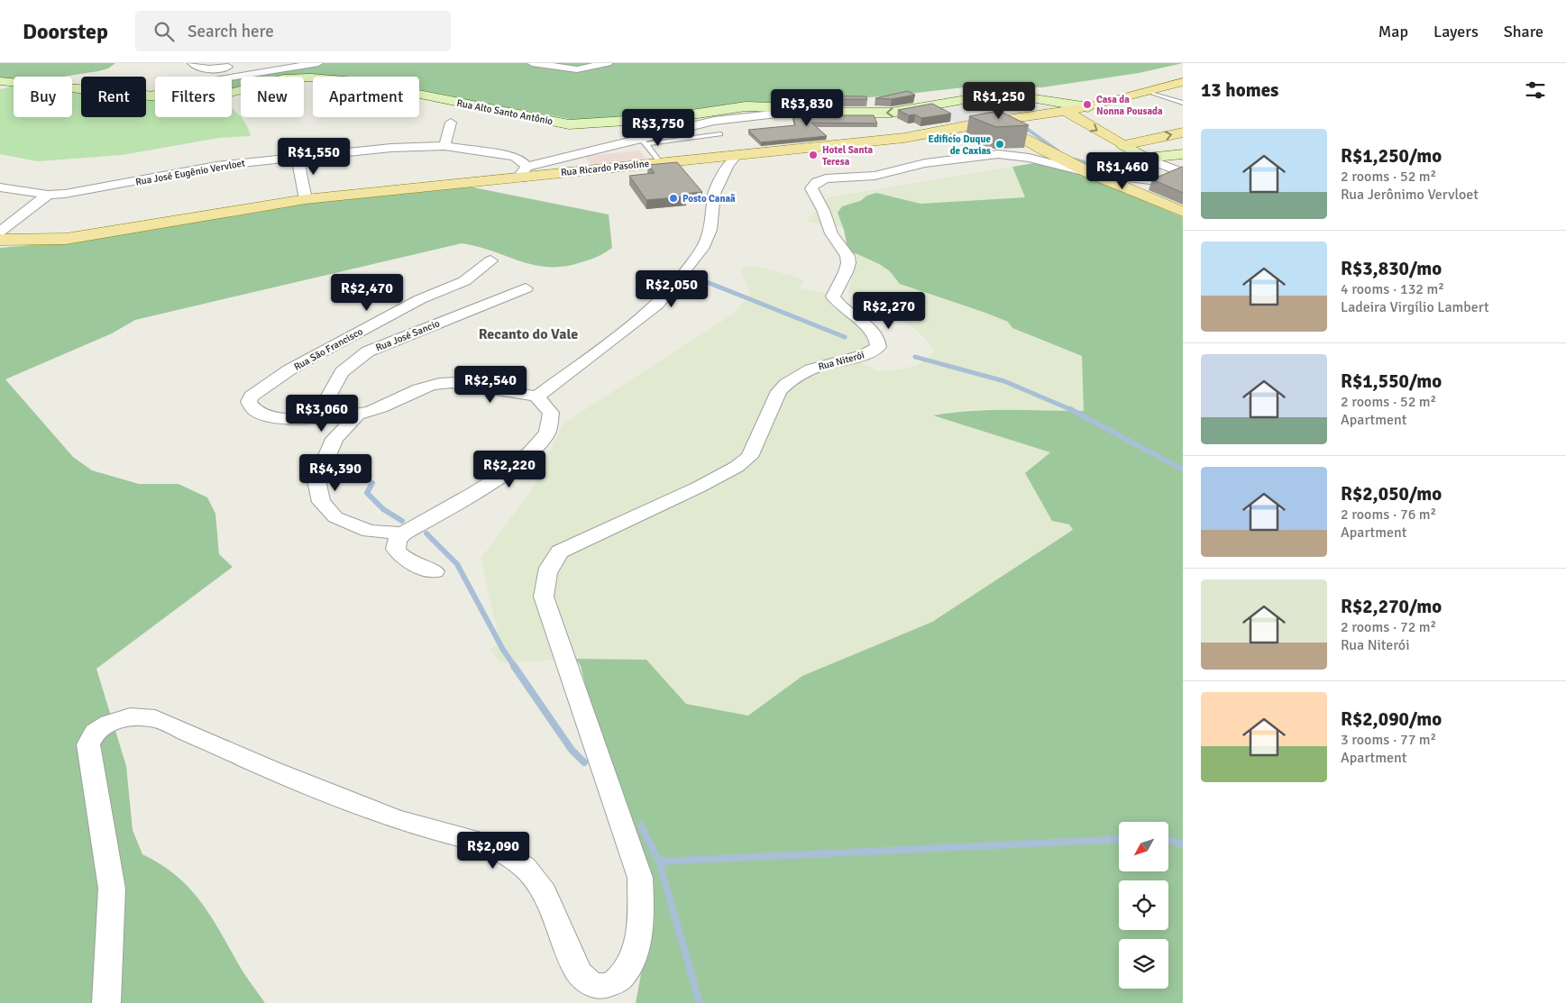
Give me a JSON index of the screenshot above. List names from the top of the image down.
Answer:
{
  "streets": {
    "main road": ["Rua Ricardo Pasoline"],
    "street": [
      "Rua Alto Santo Antônio",
      "Rua José Eugênio Vervloet",
      "Rua José Sancio",
      "Rua São Francisco",
      "Rua Niterói"
    ]
  },
  "crossings": [
    ["Rua Ricardo Pasoline", "Rua José Eugênio Vervloet"],
    ["Rua José Sancio", "Rua São Francisco"]
  ],
  "districts": ["Recanto do Vale"],
  "places": [
    "Casa da Nonna Pousada",
    "Edificío Duque de Caxias",
    "Hotel Santa Teresa",
    "Posto Canaã"
  ],
  "north": "bottom left",
  "page": {
    "header": "Doorstep",
    "search": "Search here",
    "nav": ["Map", "Layers", "Share"],
    "heading": "13 homes",
    "chip": [
      "Buy",
      "Rent",
      "Filters",
      "New",
      "Apartment"
    ],
    "price": [
      "R$1,250",
      "R$3,830",
      "R$3,750",
      "R$1,550",
      "R$1,460",
      "R$2,050",
      "R$2,470",
      "R$2,270",
      "R$2,540",
      "R$3,060",
      "R$2,220",
      "R$4,390",
      "R$2,090"
    ],
    "list": [
      {
        "name": "R$1,250/mo",
        "note": "2 rooms · 52 m² · Rua Jerônimo Vervloet"
      },
      {
        "name": "R$3,830/mo",
        "note": "4 rooms · 132 m² · Ladeira Virgílio Lambert"
      },
      {
        "name": "R$1,550/mo",
        "note": "2 rooms · 52 m² · Apartment"
      },
      {
        "name": "R$2,050/mo",
        "note": "2 rooms · 76 m² · Apartment"
      },
      {
        "name": "R$2,270/mo",
        "note": "2 rooms · 72 m² · Rua Niterói"
      },
      {
        "name": "R$2,090/mo",
        "note": "3 rooms · 77 m² · Apartment"
      }
    ]
  }
}
